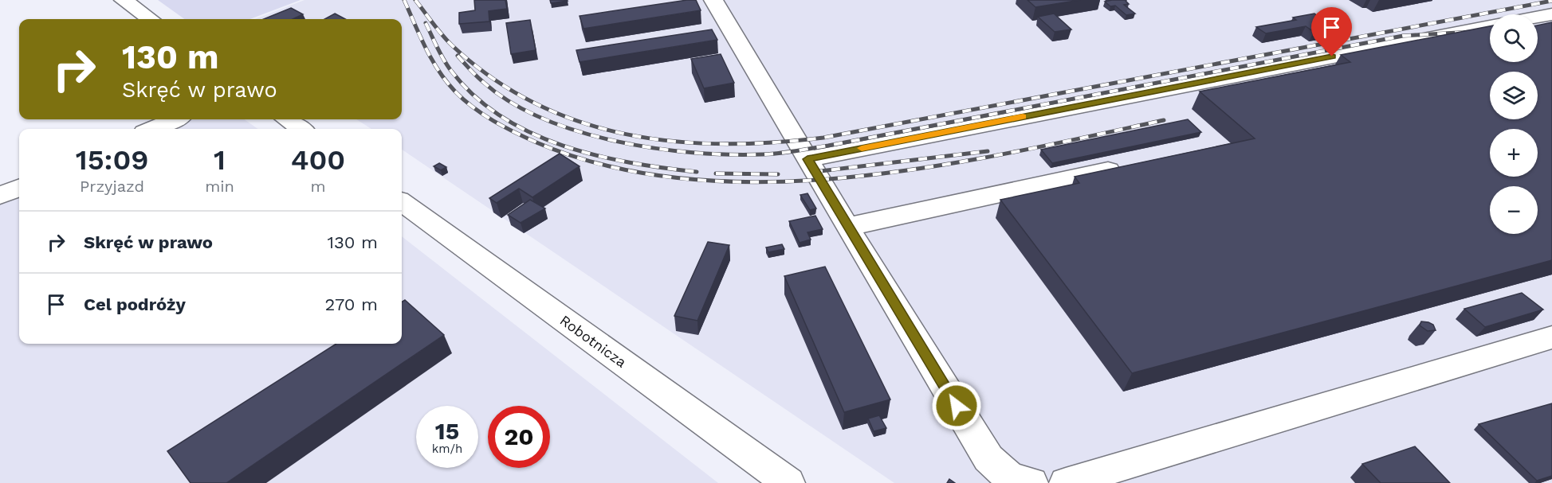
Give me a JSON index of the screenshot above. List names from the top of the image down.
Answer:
{
  "streets": {
    "street": ["Robotnicza"]
  },
  "page": {
    "map_buttons": ["+", "−"],
    "turn": ["130 m", "Skręć w prawo"],
    "eta": [
      "15:09",
      "Przyjazd",
      "1",
      "min",
      "400",
      "m"
    ],
    "list": [
      {
        "name": "Skręć w prawo",
        "value": "130 m"
      },
      {
        "name": "Cel podróży",
        "value": "270 m"
      }
    ],
    "speed": "15 km/h",
    "limit": "20"
  }
}
